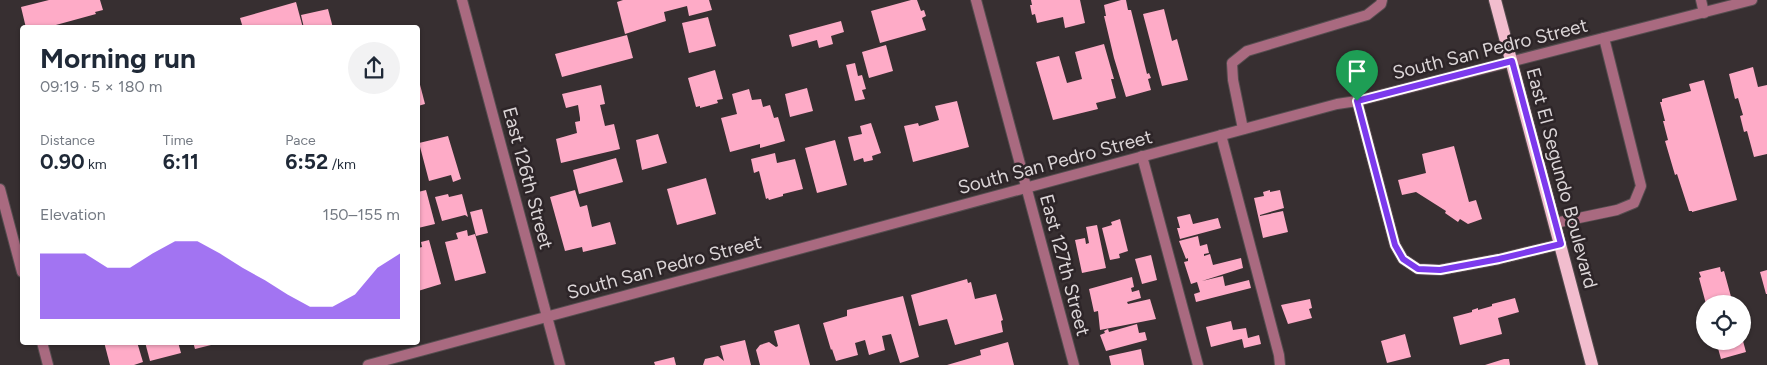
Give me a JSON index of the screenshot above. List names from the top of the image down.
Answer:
{
  "streets": {
    "main road": ["East El Segundo Boulevard"],
    "street": ["South San Pedro Street", "East 126th Street", "East 127th Street"]
  },
  "crossings": [
    ["South San Pedro Street", "East 126th Street"],
    ["South San Pedro Street", "East El Segundo Boulevard"],
    ["South San Pedro Street", "East 127th Street"]
  ],
  "page": {
    "heading": ["Morning run", "09:19 · 5 × 180 m"],
    "stats": [
      ["Distance", "0.90 km"],
      ["Time", "6:11"],
      ["Pace", "6:52 /km"]
    ],
    "chart": ["Elevation", "150–155 m"]
  }
}
